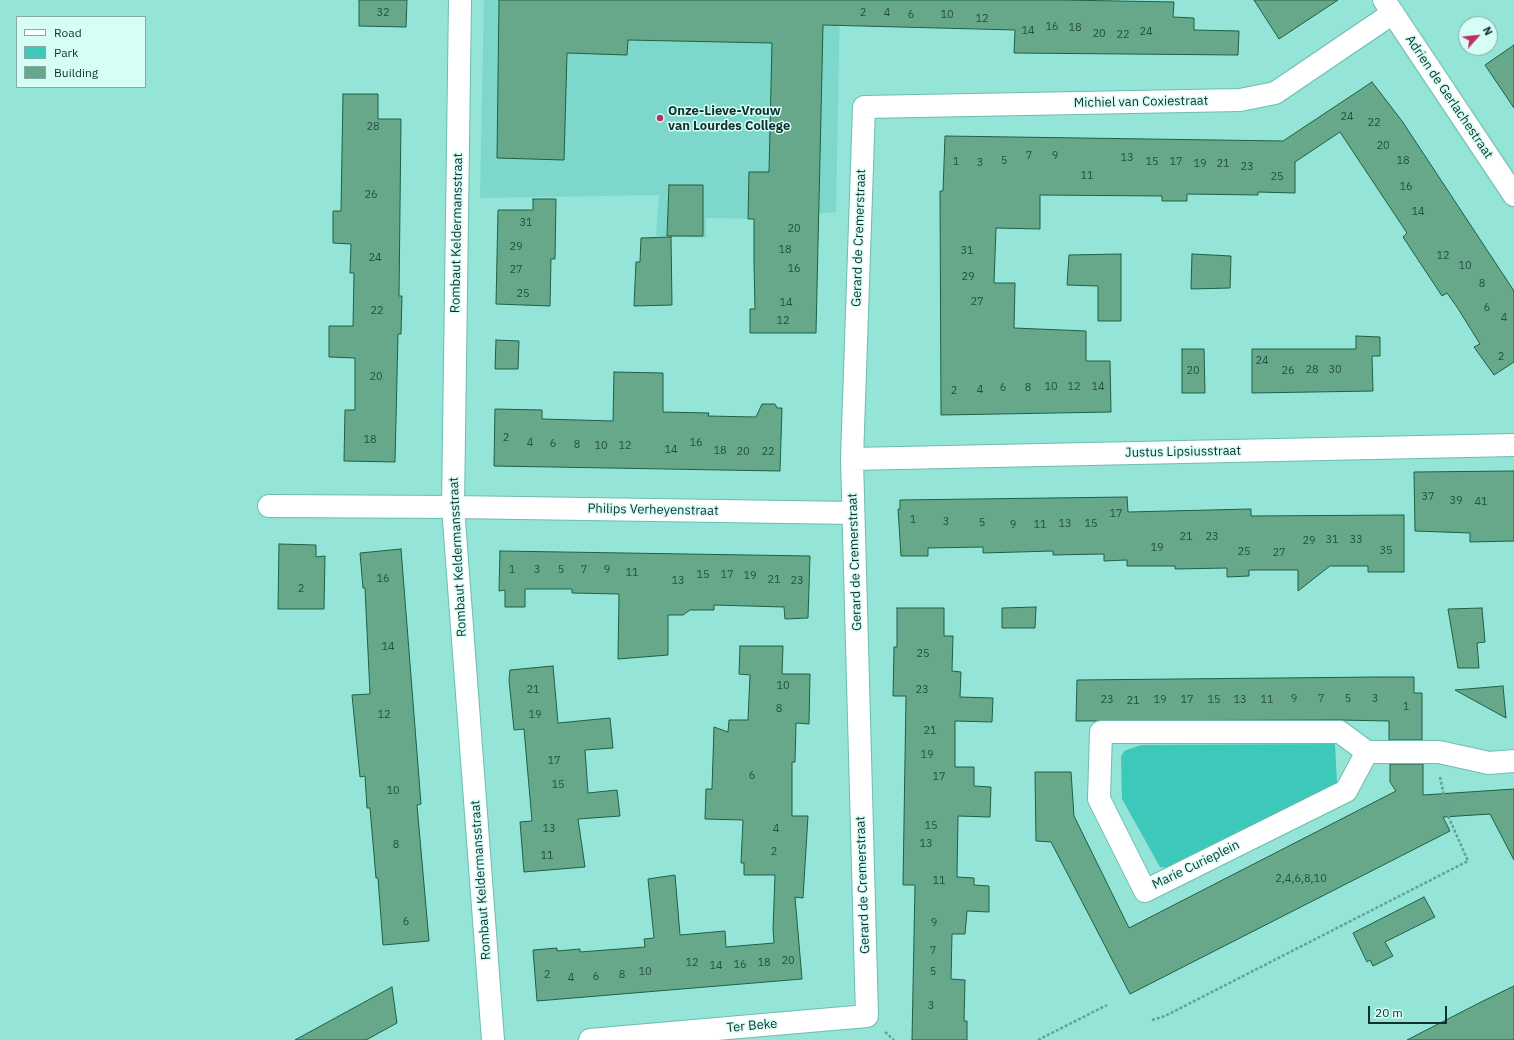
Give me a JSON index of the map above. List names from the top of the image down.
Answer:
{
  "streets": {
    "street": [
      "Adrien de Gerlachestraat",
      "Michiel van Coxiestraat",
      "Rombaut Keldermansstraat",
      "Gerard de Cremerstraat",
      "Justus Lipsiusstraat",
      "Philips Verheyenstraat",
      "Marie Curieplein",
      "Ter Beke"
    ]
  },
  "crossings": [
    ["Adrien de Gerlachestraat", "Michiel van Coxiestraat"],
    ["Michiel van Coxiestraat", "Gerard de Cremerstraat"],
    ["Rombaut Keldermansstraat", "Philips Verheyenstraat"],
    ["Gerard de Cremerstraat", "Justus Lipsiusstraat"],
    ["Gerard de Cremerstraat", "Philips Verheyenstraat"],
    ["Gerard de Cremerstraat", "Ter Beke"]
  ],
  "places": ["Onze-Lieve-Vrouw van Lourdes College"],
  "house_numbers": [
    "32",
    "2",
    "4",
    "6",
    "10",
    "12",
    "16",
    "18",
    "14",
    "24",
    "20",
    "22",
    "24",
    "22",
    "28",
    "20",
    "7",
    "9",
    "13",
    "5",
    "18",
    "1",
    "15",
    "17",
    "3",
    "19",
    "21",
    "23",
    "11",
    "25",
    "16",
    "26",
    "14",
    "31",
    "20",
    "29",
    "18",
    "31",
    "12",
    "24",
    "10",
    "16",
    "27",
    "29",
    "8",
    "25",
    "27",
    "14",
    "6",
    "22",
    "4",
    "12",
    "2",
    "24",
    "28",
    "30",
    "20",
    "26",
    "20",
    "10",
    "12",
    "14",
    "6",
    "8",
    "4",
    "2",
    "2",
    "18",
    "4",
    "16",
    "6",
    "8",
    "10",
    "12",
    "14",
    "18",
    "20",
    "22",
    "37",
    "39",
    "41",
    "17",
    "1",
    "3",
    "5",
    "13",
    "15",
    "9",
    "11",
    "21",
    "23",
    "31",
    "33",
    "29",
    "19",
    "35",
    "25",
    "27",
    "1",
    "3",
    "5",
    "7",
    "9",
    "11",
    "15",
    "17",
    "19",
    "16",
    "21",
    "13",
    "23",
    "2",
    "14",
    "25",
    "10",
    "21",
    "23",
    "9",
    "7",
    "5",
    "3",
    "23",
    "19",
    "17",
    "15",
    "13",
    "11",
    "21",
    "1",
    "8",
    "12",
    "19",
    "21",
    "19",
    "17",
    "6",
    "17",
    "15",
    "10",
    "15",
    "13",
    "4",
    "13",
    "8",
    "2",
    "11",
    "2,4,6,8,10",
    "11",
    "6",
    "9",
    "7",
    "20",
    "12",
    "18",
    "16",
    "14",
    "10",
    "5",
    "2",
    "8",
    "6",
    "4",
    "3"
  ],
  "legend": ["Road", "Park", "Building"],
  "scale_bar": "20 m",
  "north": "top right"
}
